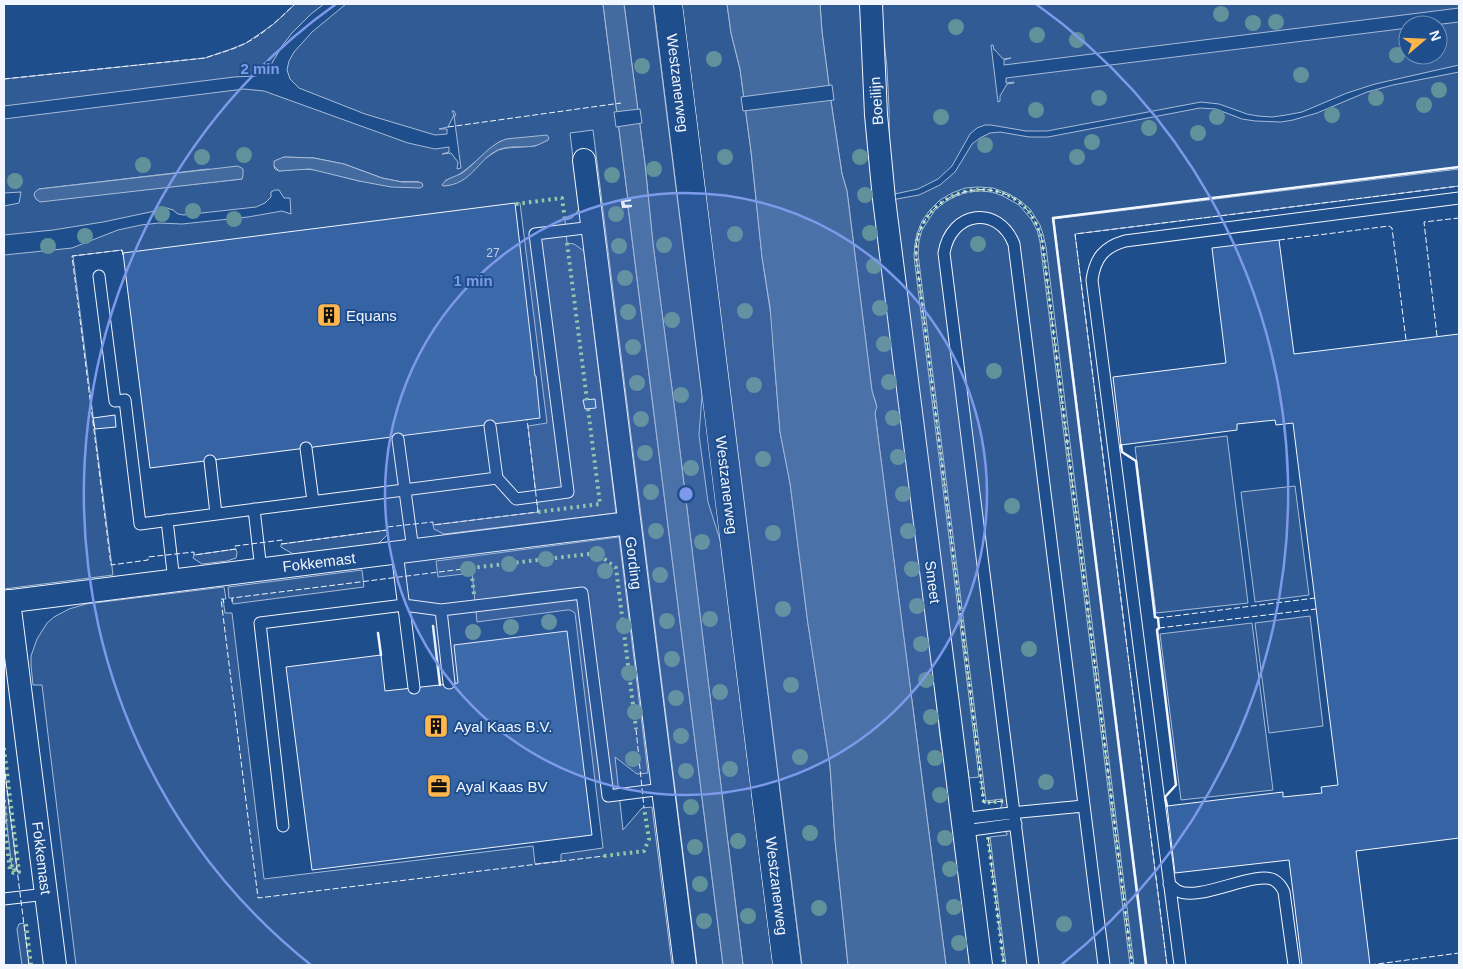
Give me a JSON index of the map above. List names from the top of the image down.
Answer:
{
  "streets": {
    "main road": ["Westzanerweg"],
    "street": [
      "Boeilijn",
      "Fokkemast",
      "Gording",
      "Smeet"
    ]
  },
  "crossings": [
    ["Boeilijn", "Smeet"],
    ["Fokkemast", "Gording"]
  ],
  "places": {
    "building": ["Equans", "Ayal Kaas B.V."],
    "office": ["Ayal Kaas BV"]
  },
  "house_numbers": ["27"],
  "north": "right",
  "rings": ["2 min", "1 min"]
}
